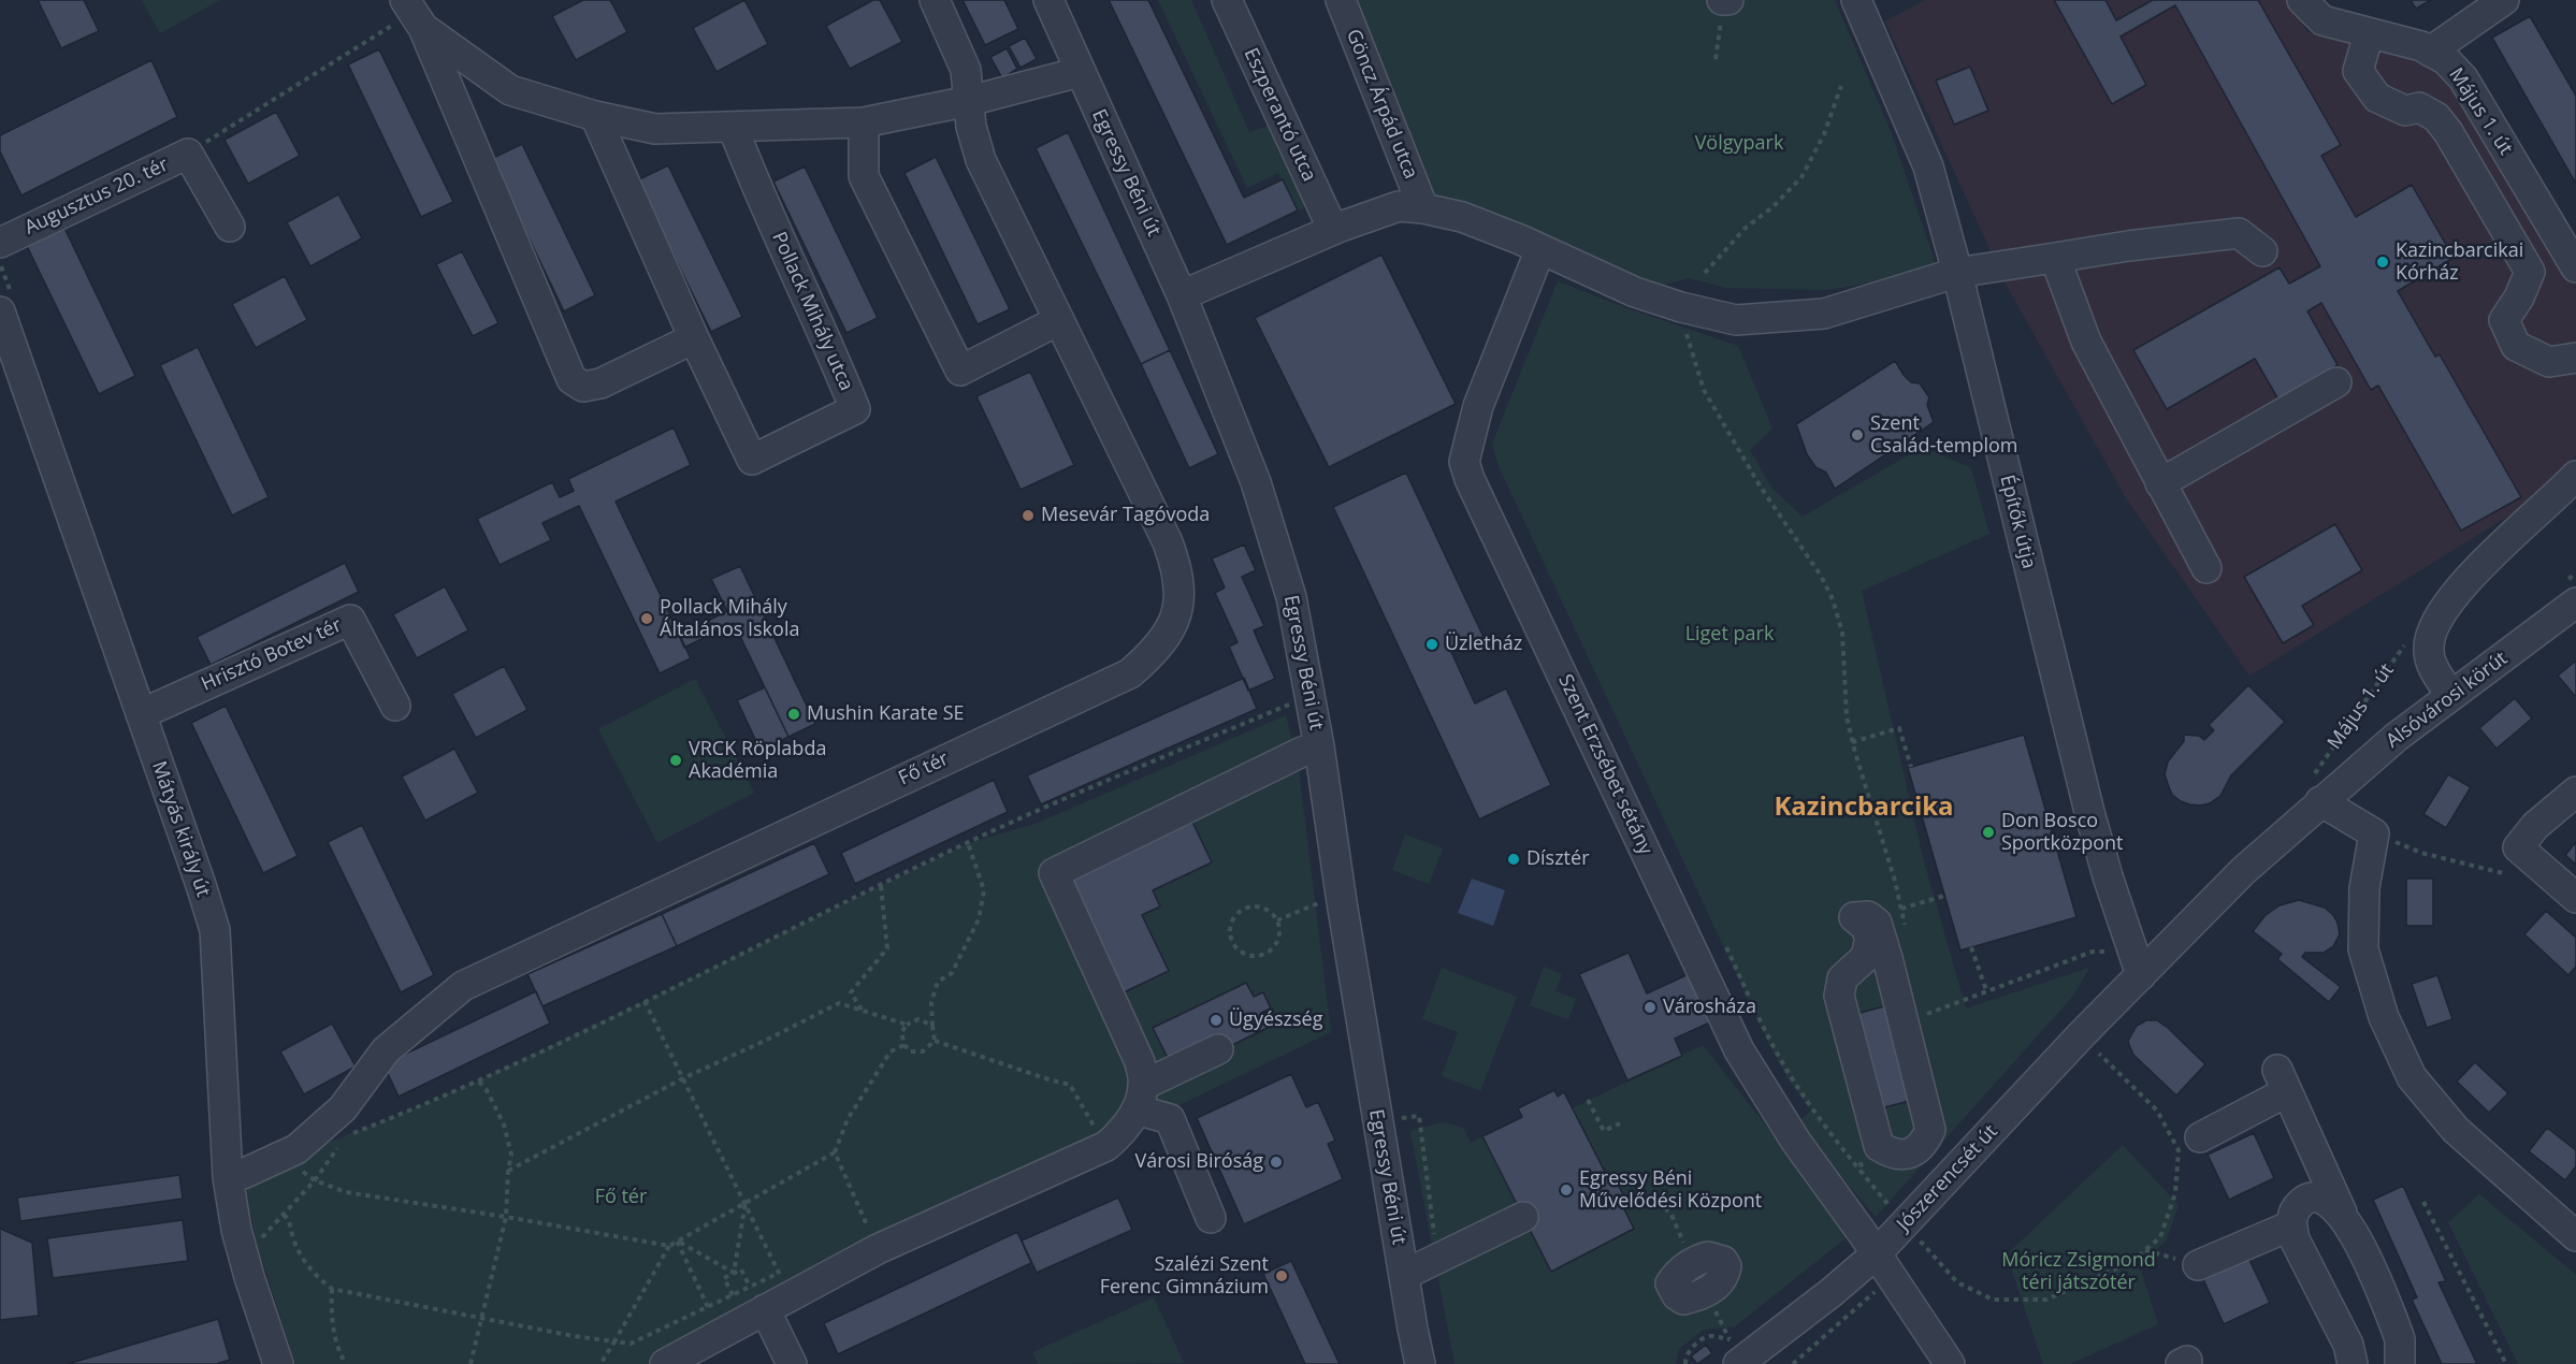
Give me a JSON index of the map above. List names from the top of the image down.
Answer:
{
  "streets": {
    "street": [
      "Göncz Árpád utca",
      "Május 1. út",
      "Eszperantó utca",
      "Egressy Béni út",
      "Augusztus 20. tér",
      "Pollack Mihály utca",
      "Építők útja",
      "Hrisztó Botev tér",
      "Alsóvárosi körút",
      "Szent Erzsébet sétány",
      "Fő tér",
      "Mátyás király út",
      "Jószerencsét út"
    ]
  },
  "crossings": [
    ["Május 1. út", "Alsóvárosi körút"],
    ["Építők útja", "Alsóvárosi körút"],
    ["Építők útja", "Jószerencsét út"],
    ["Hrisztó Botev tér", "Mátyás király út"],
    ["Alsóvárosi körút", "Jószerencsét út"],
    ["Szent Erzsébet sétány", "Jószerencsét út"],
    ["Fő tér", "Mátyás király út"]
  ],
  "districts": ["Kazincbarcika"],
  "parks": [
    "Völgypark",
    "Liget park",
    "Fő tér",
    "Móricz Zsigmond téri játszótér"
  ],
  "places": [
    "Kazincbarcikai Kórház",
    "Szent Család-templom",
    "Mesevár Tagóvoda",
    "Pollack Mihály Általános Iskola",
    "Üzletház",
    "Mushin Karate SE",
    "VRCK Röplabda Akadémia",
    "Don Bosco Sportközpont",
    "Dísztér",
    "Városháza",
    "Ügyészség",
    "Városi Biróság",
    "Egressy Béni Művelődési Központ",
    "Szalézi Szent Ferenc Gimnázium"
  ]
}
